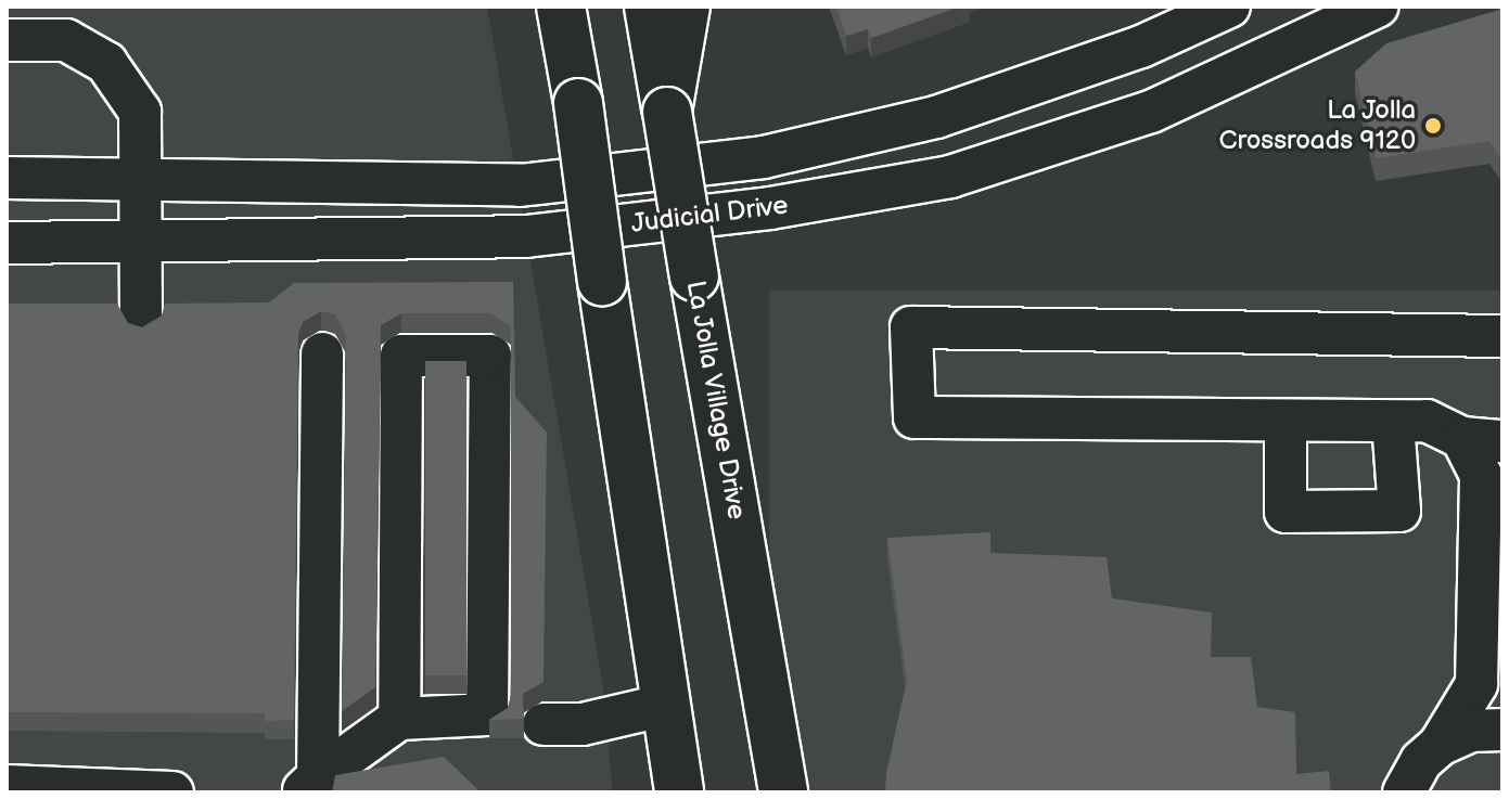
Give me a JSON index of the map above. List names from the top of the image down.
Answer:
{
  "streets": {
    "main road": ["La Jolla Village Drive"],
    "street": ["Judicial Drive"]
  },
  "places": ["La Jolla Crossroads 9120"]
}
